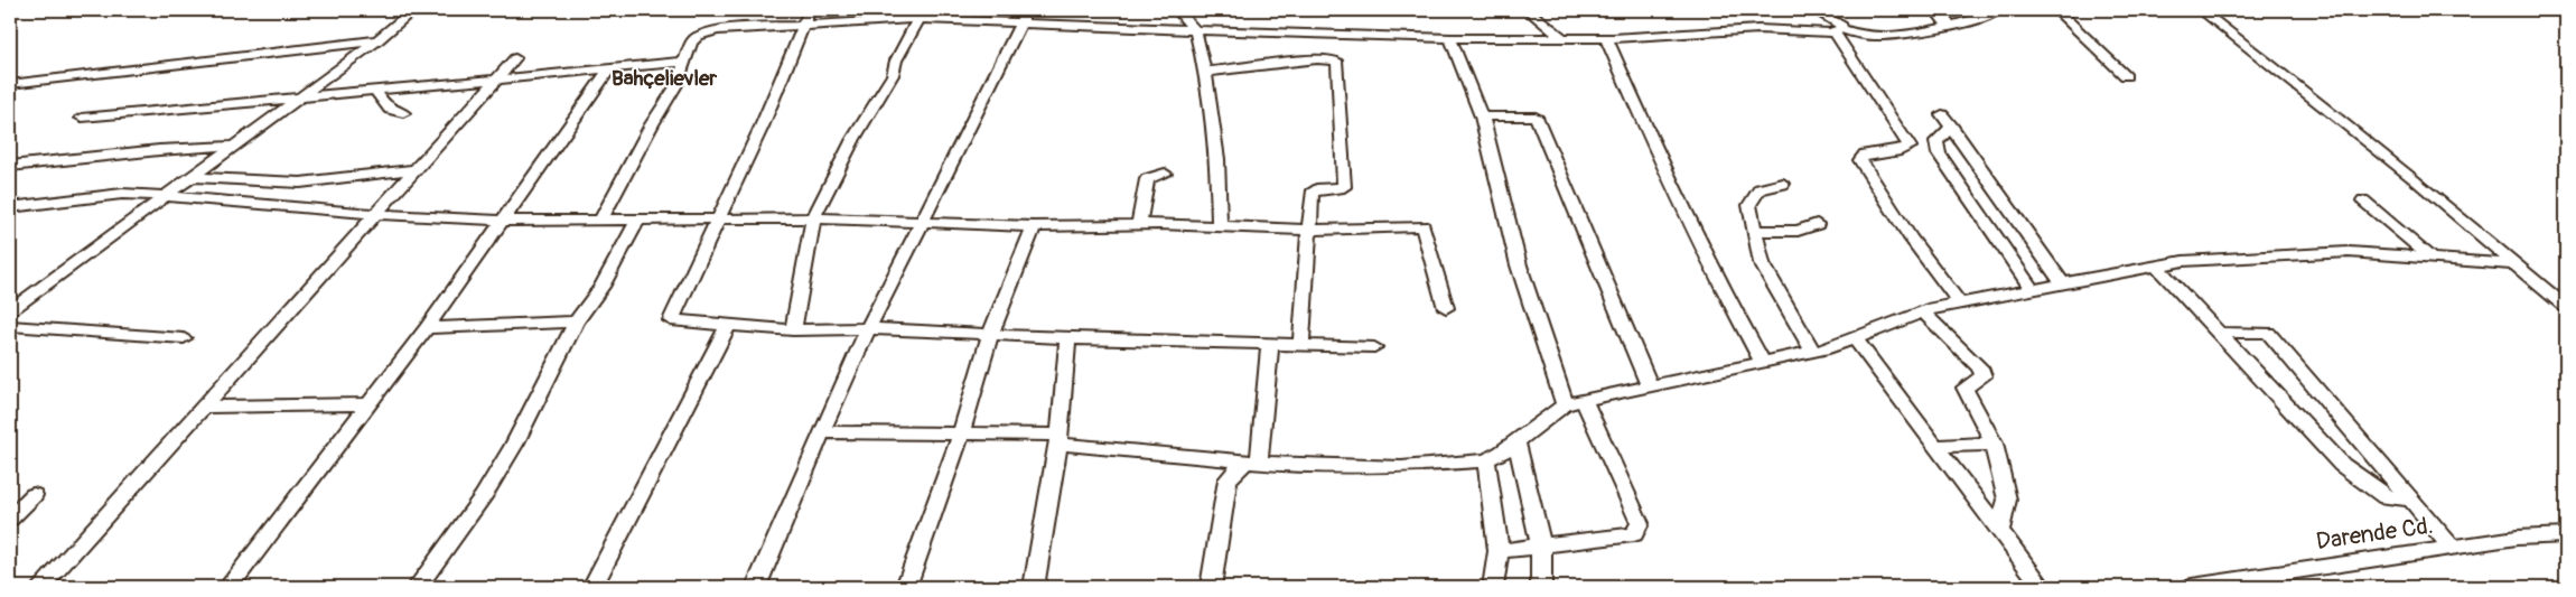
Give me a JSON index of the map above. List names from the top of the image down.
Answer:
{
  "streets": {
    "street": ["Darende Cd."]
  },
  "districts": ["Bahçelievler"]
}
